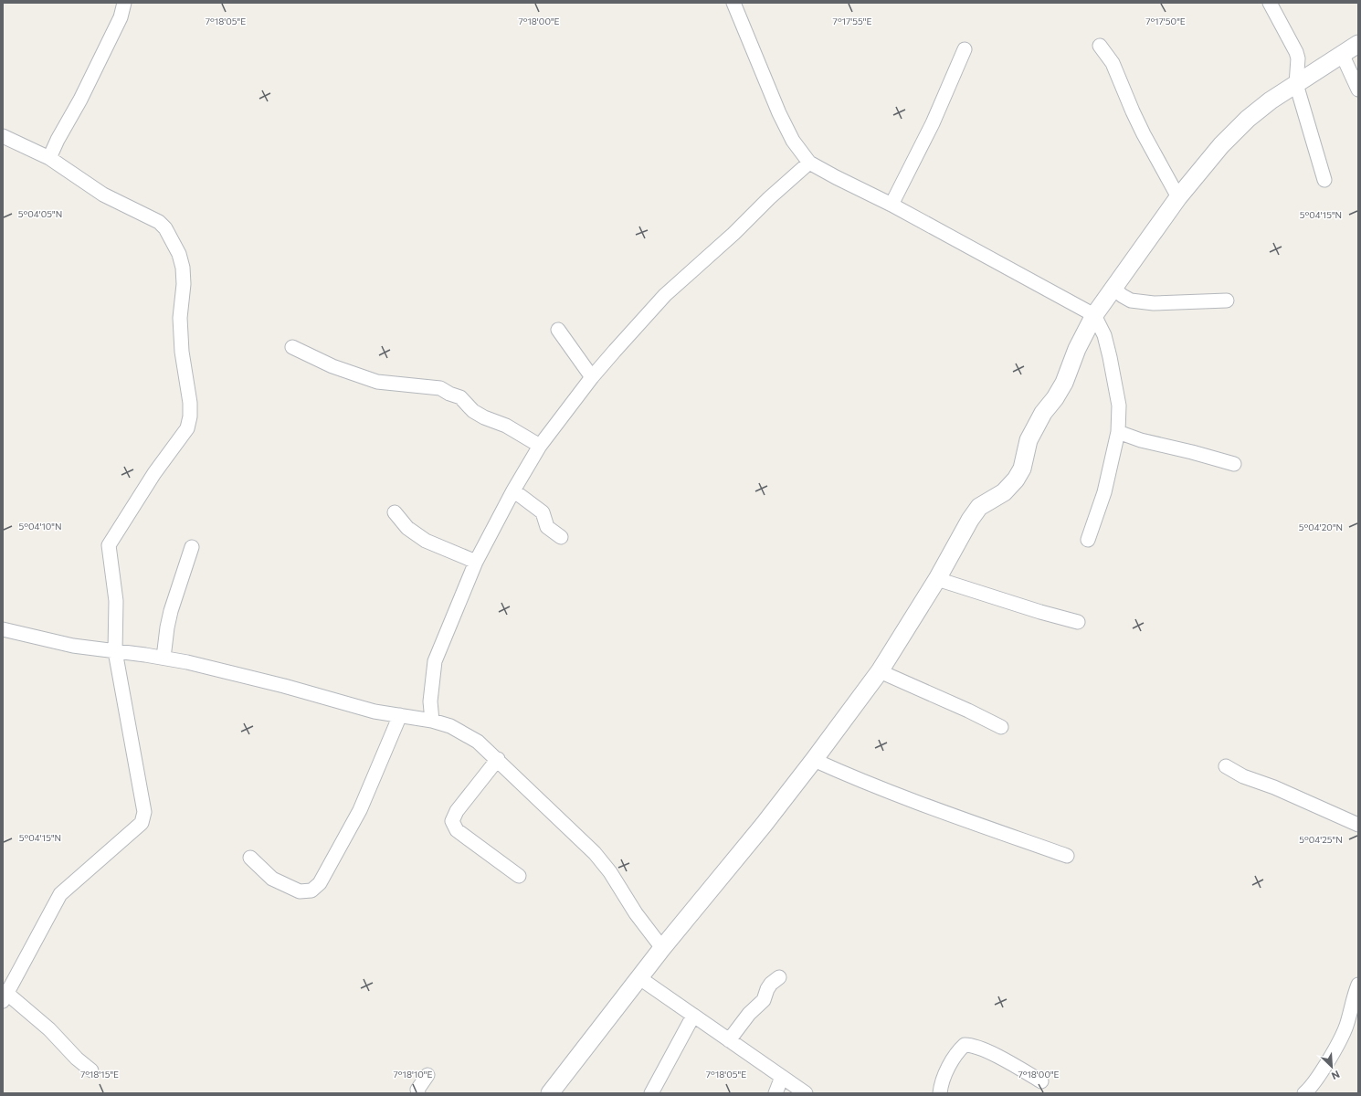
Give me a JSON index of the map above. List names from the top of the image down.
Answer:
{
  "north": "bottom right",
  "coordinates": [
    "7°18'05\"E",
    "7°18'00\"E",
    "7°17'55\"E",
    "7°17'50\"E",
    "5°04'05\"N",
    "5°04'15\"N",
    "5°04'10\"N",
    "5°04'20\"N",
    "5°04'25\"N",
    "7°18'15\"E",
    "7°18'10\"E"
  ]
}
